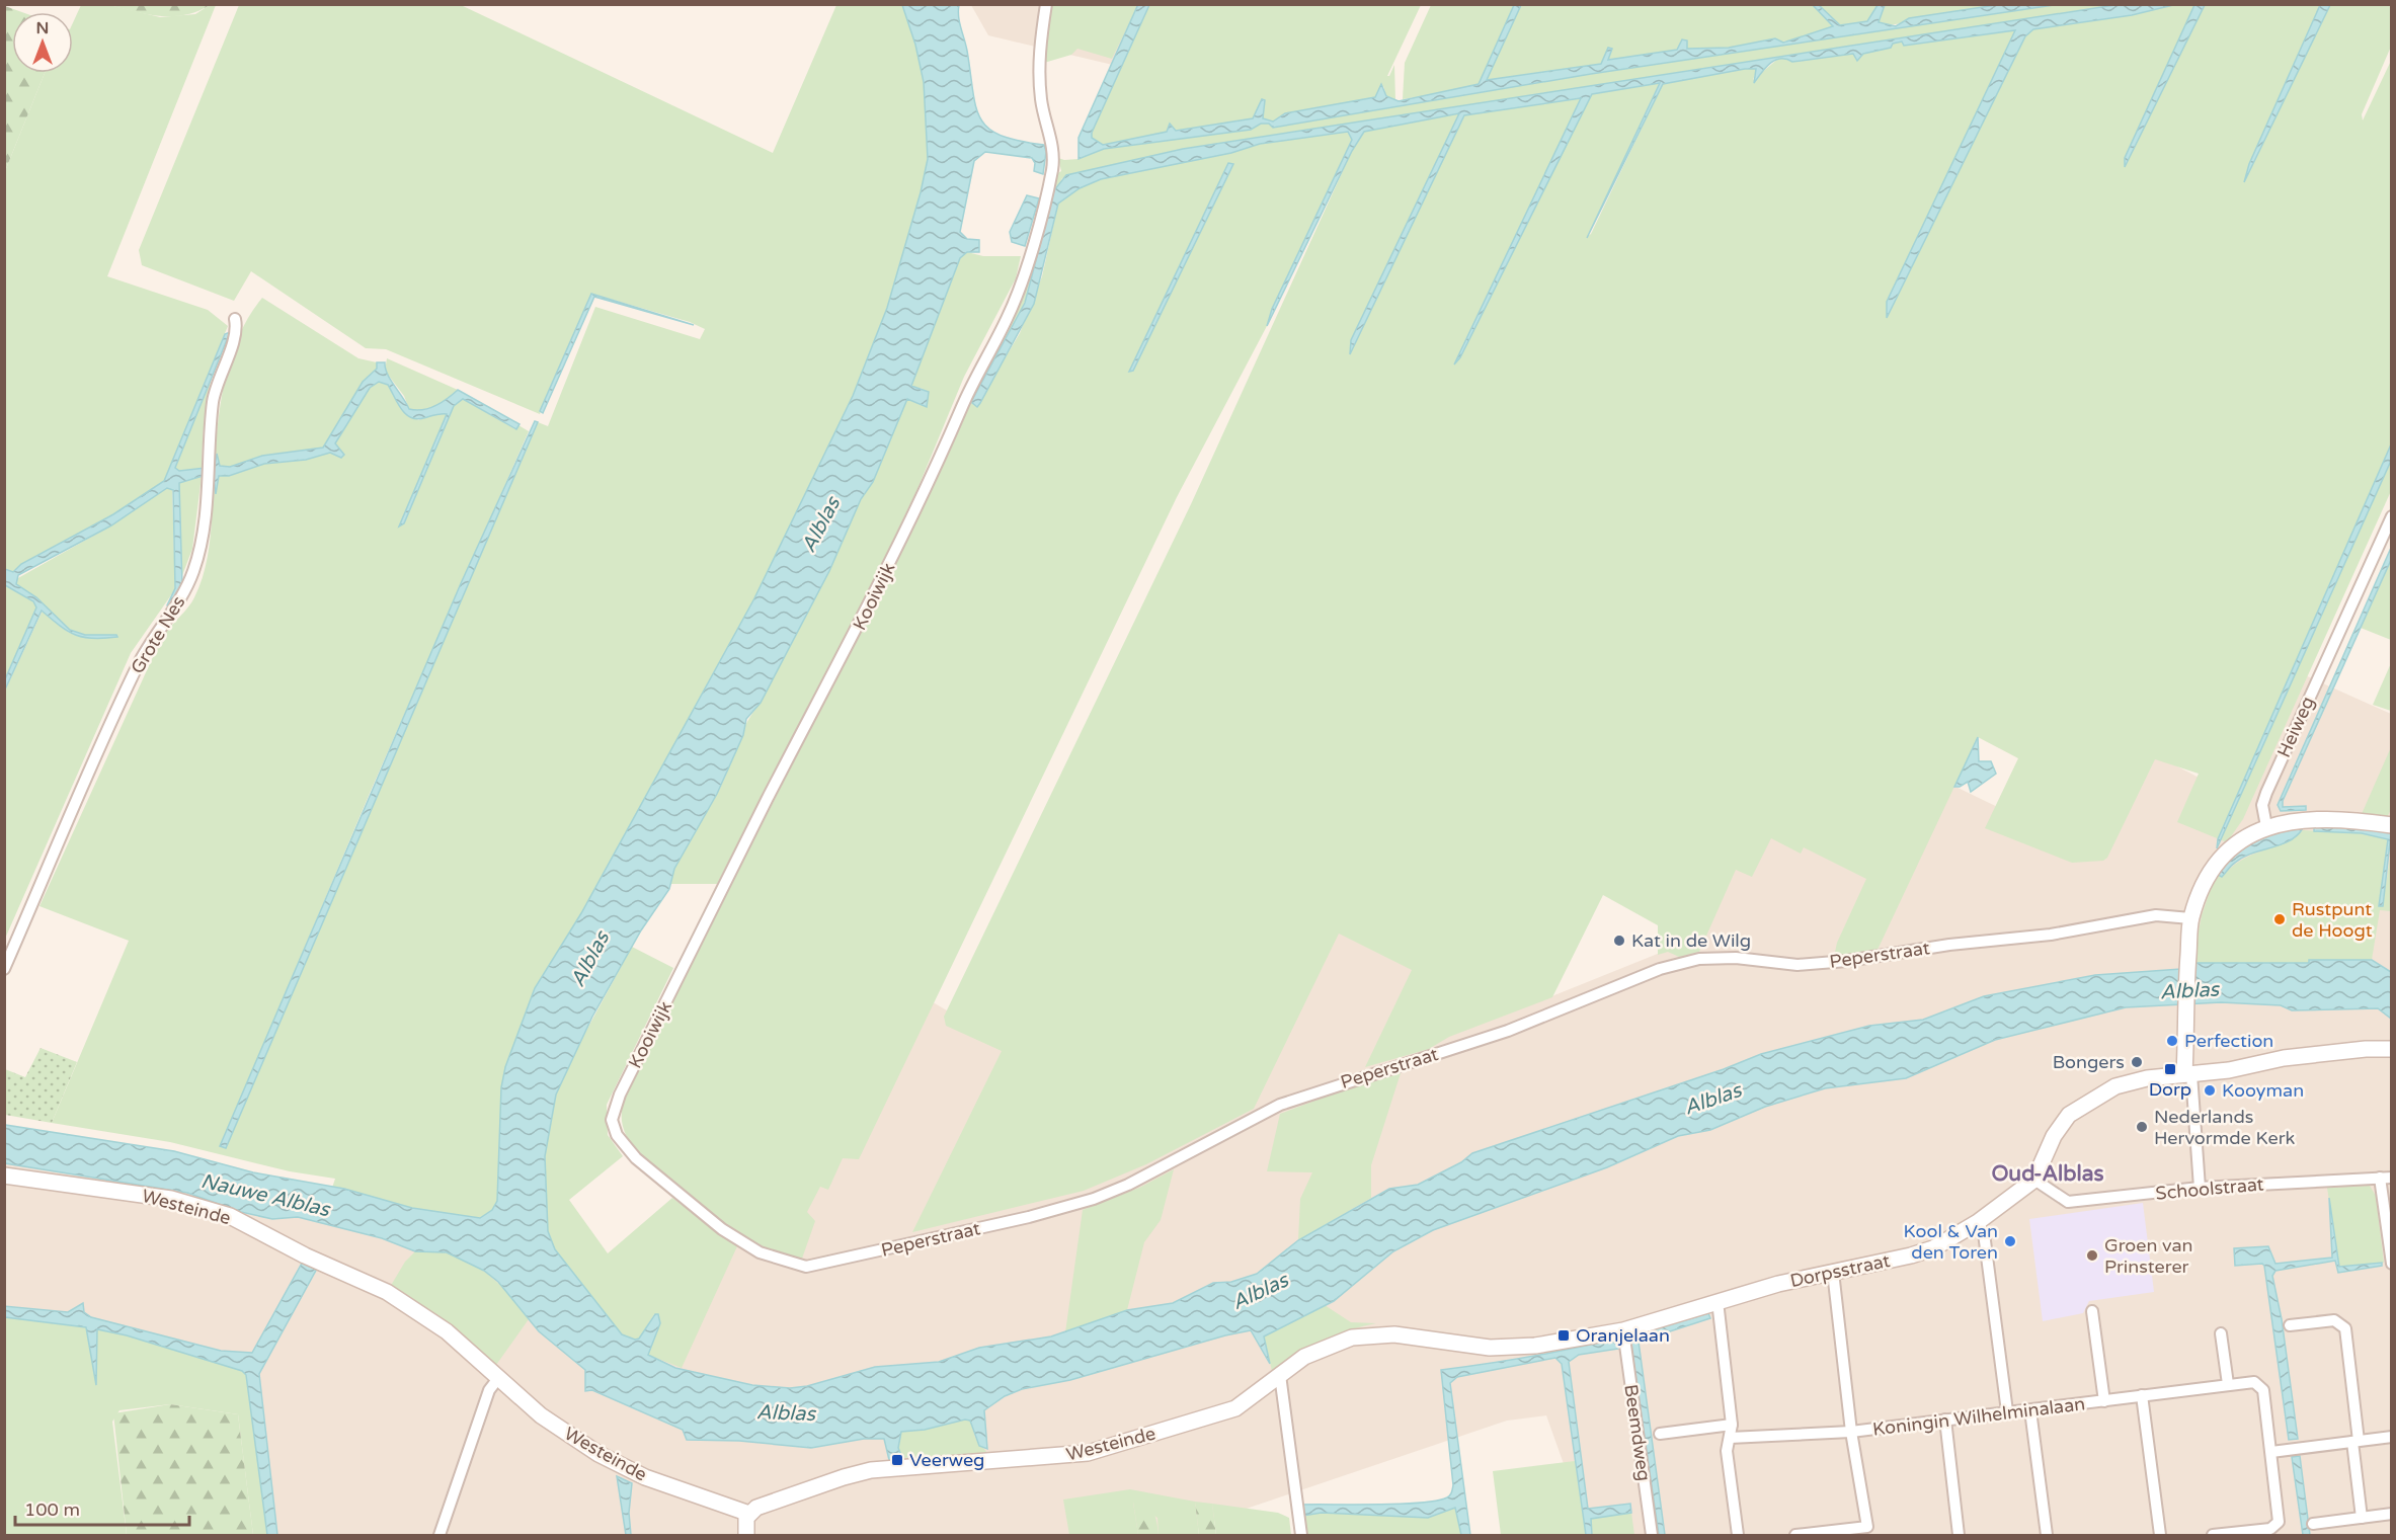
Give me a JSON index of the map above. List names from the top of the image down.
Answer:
{
  "streets": {
    "street": [
      "Kooiwijk",
      "Grote Nes",
      "Heiweg",
      "Peperstraat",
      "Schoolstraat",
      "Westeinde",
      "Dorpsstraat",
      "Koningin Wilhelminalaan",
      "Beemdweg"
    ]
  },
  "crossings": [
    ["Kooiwijk", "Peperstraat"],
    ["Schoolstraat", "Dorpsstraat"],
    ["Westeinde", "Dorpsstraat"],
    ["Westeinde", "Beemdweg"],
    ["Dorpsstraat", "Beemdweg"]
  ],
  "districts": ["Oud-Alblas"],
  "water": ["Alblas", "Nauwe Alblas"],
  "places": {
    "other": [
      "Rustpunt de Hoogt",
      "Kat in de Wilg",
      "Perfection",
      "Bongers",
      "Kooyman",
      "Nederlands Hervormde Kerk",
      "Kool & Van den Toren",
      "Groen van Prinsterer"
    ],
    "transit": ["Dorp", "Oranjelaan", "Veerweg"]
  },
  "scale_bar": "100 m",
  "north": "top"
}
